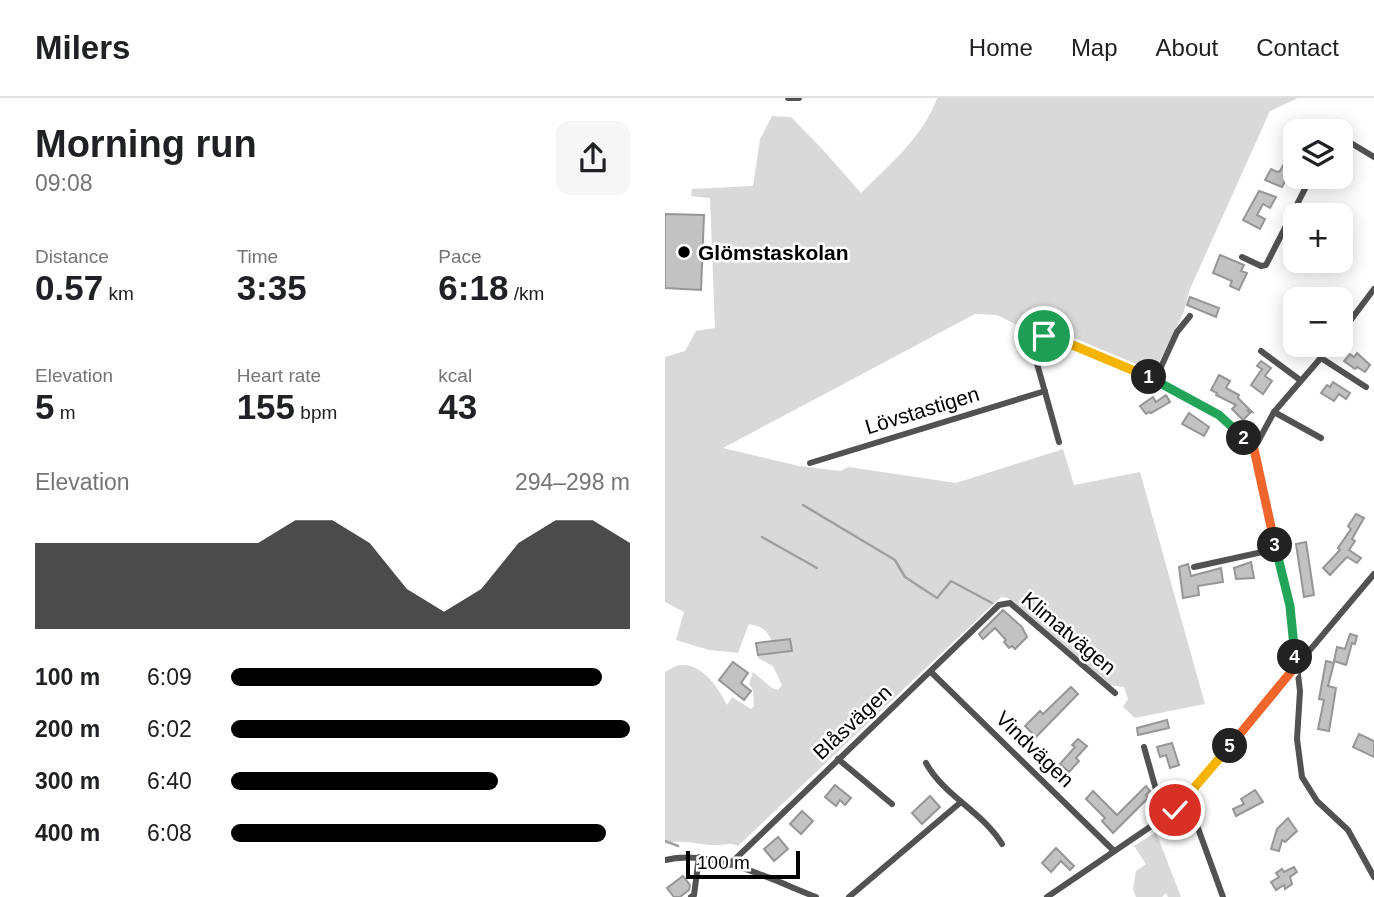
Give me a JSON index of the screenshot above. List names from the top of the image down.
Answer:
{
  "streets": {
    "street": [
      "Lövstastigen",
      "Klimatvägen",
      "Blåsvägen",
      "Vindvägen"
    ]
  },
  "crossings": [
    ["Klimatvägen", "Blåsvägen"],
    ["Blåsvägen", "Vindvägen"]
  ],
  "places": ["Glömstaskolan"],
  "scale_bar": "100 m",
  "page": {
    "header": "Milers",
    "nav": [
      "Home",
      "Map",
      "About",
      "Contact"
    ],
    "heading": ["Morning run", "09:08"],
    "map_buttons": ["+", "−"],
    "stats": [
      ["Distance", "0.57 km"],
      ["Time", "3:35"],
      ["Pace", "6:18 /km"],
      ["Elevation", "5 m"],
      ["Heart rate", "155 bpm"],
      ["kcal", "43"]
    ],
    "pins": [
      "1",
      "2",
      "3",
      "4",
      "5"
    ],
    "chart": ["Elevation", "294–298 m"],
    "list": [
      {
        "name": "100 m",
        "note": "6:09"
      },
      {
        "name": "200 m",
        "note": "6:02"
      },
      {
        "name": "300 m",
        "note": "6:40"
      },
      {
        "name": "400 m",
        "note": "6:08"
      }
    ],
    "scale": "100 m"
  }
}
